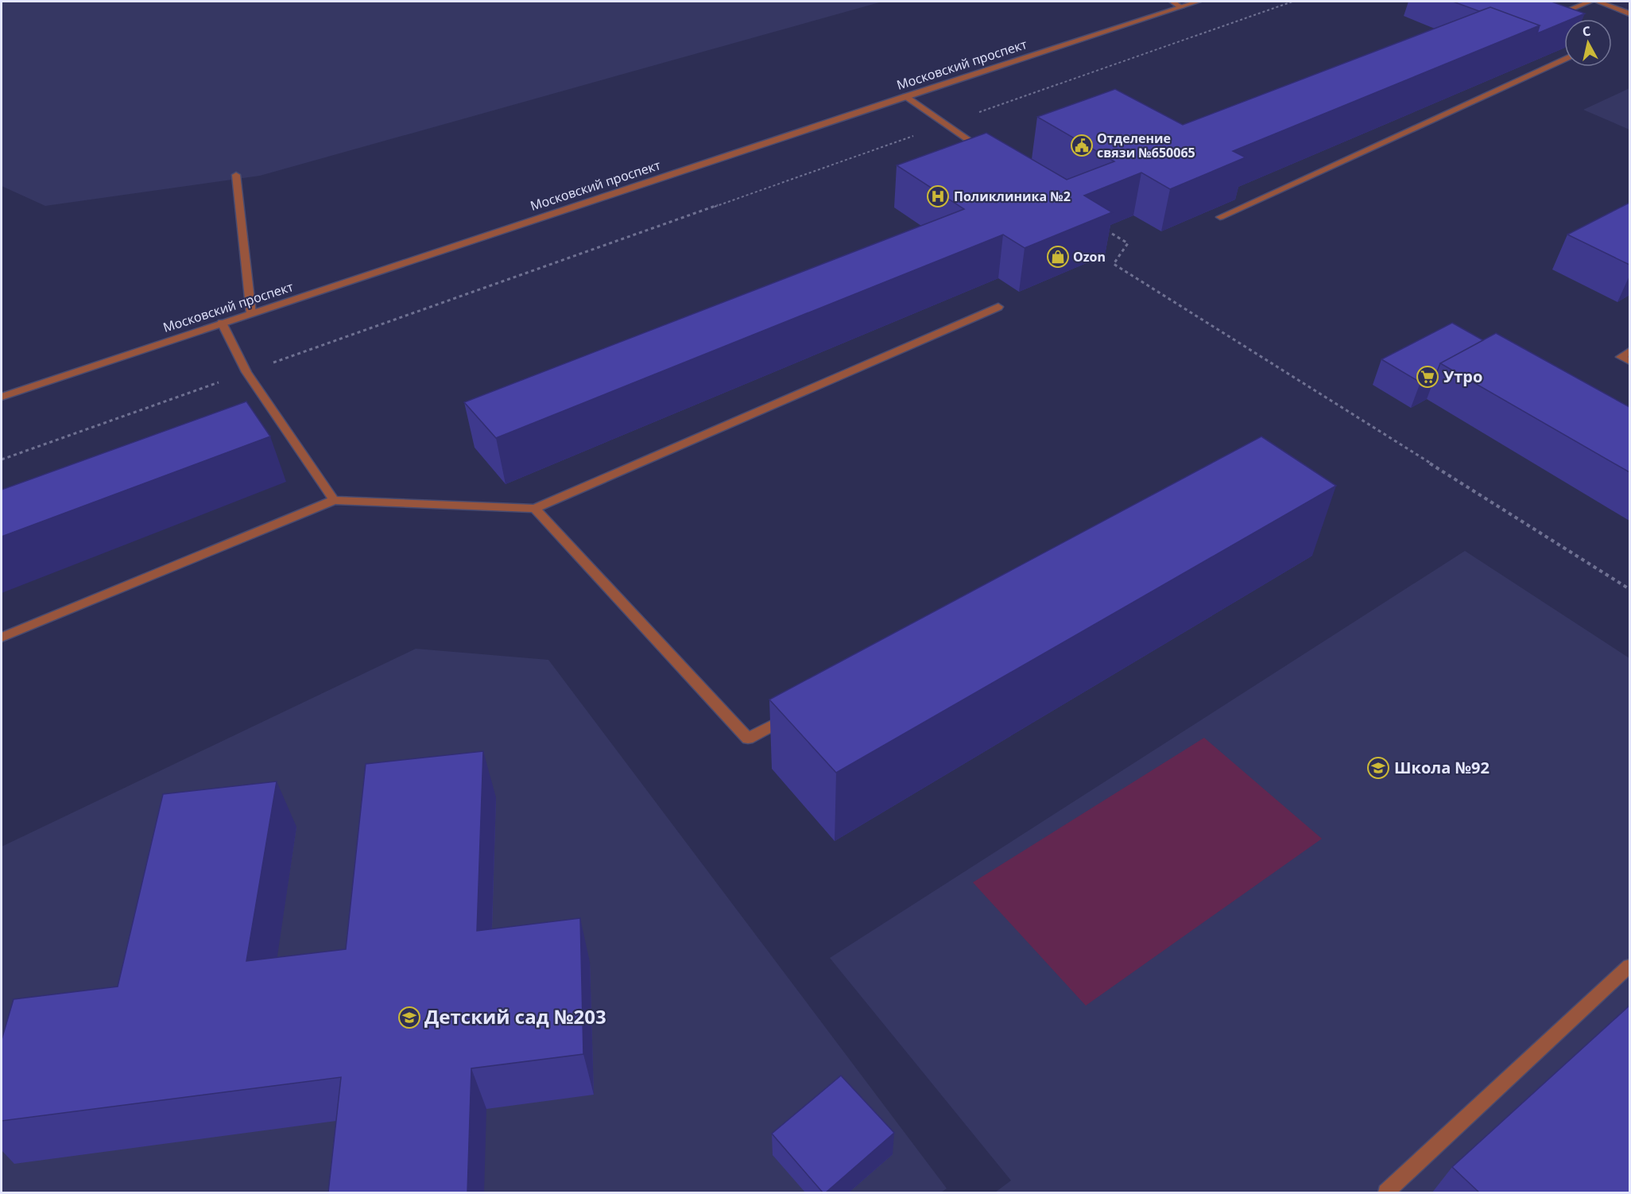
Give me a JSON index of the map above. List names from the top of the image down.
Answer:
{
  "streets": {
    "street": ["Московский проспект"]
  },
  "places": {
    "public building": ["Отделение связи №650065"],
    "hospital": ["Поликлиника №2"],
    "shop": ["Ozon"],
    "supermarket": ["Утро"],
    "school or university": ["Школа №92", "Детский сад №203"]
  },
  "north": "top"
}
